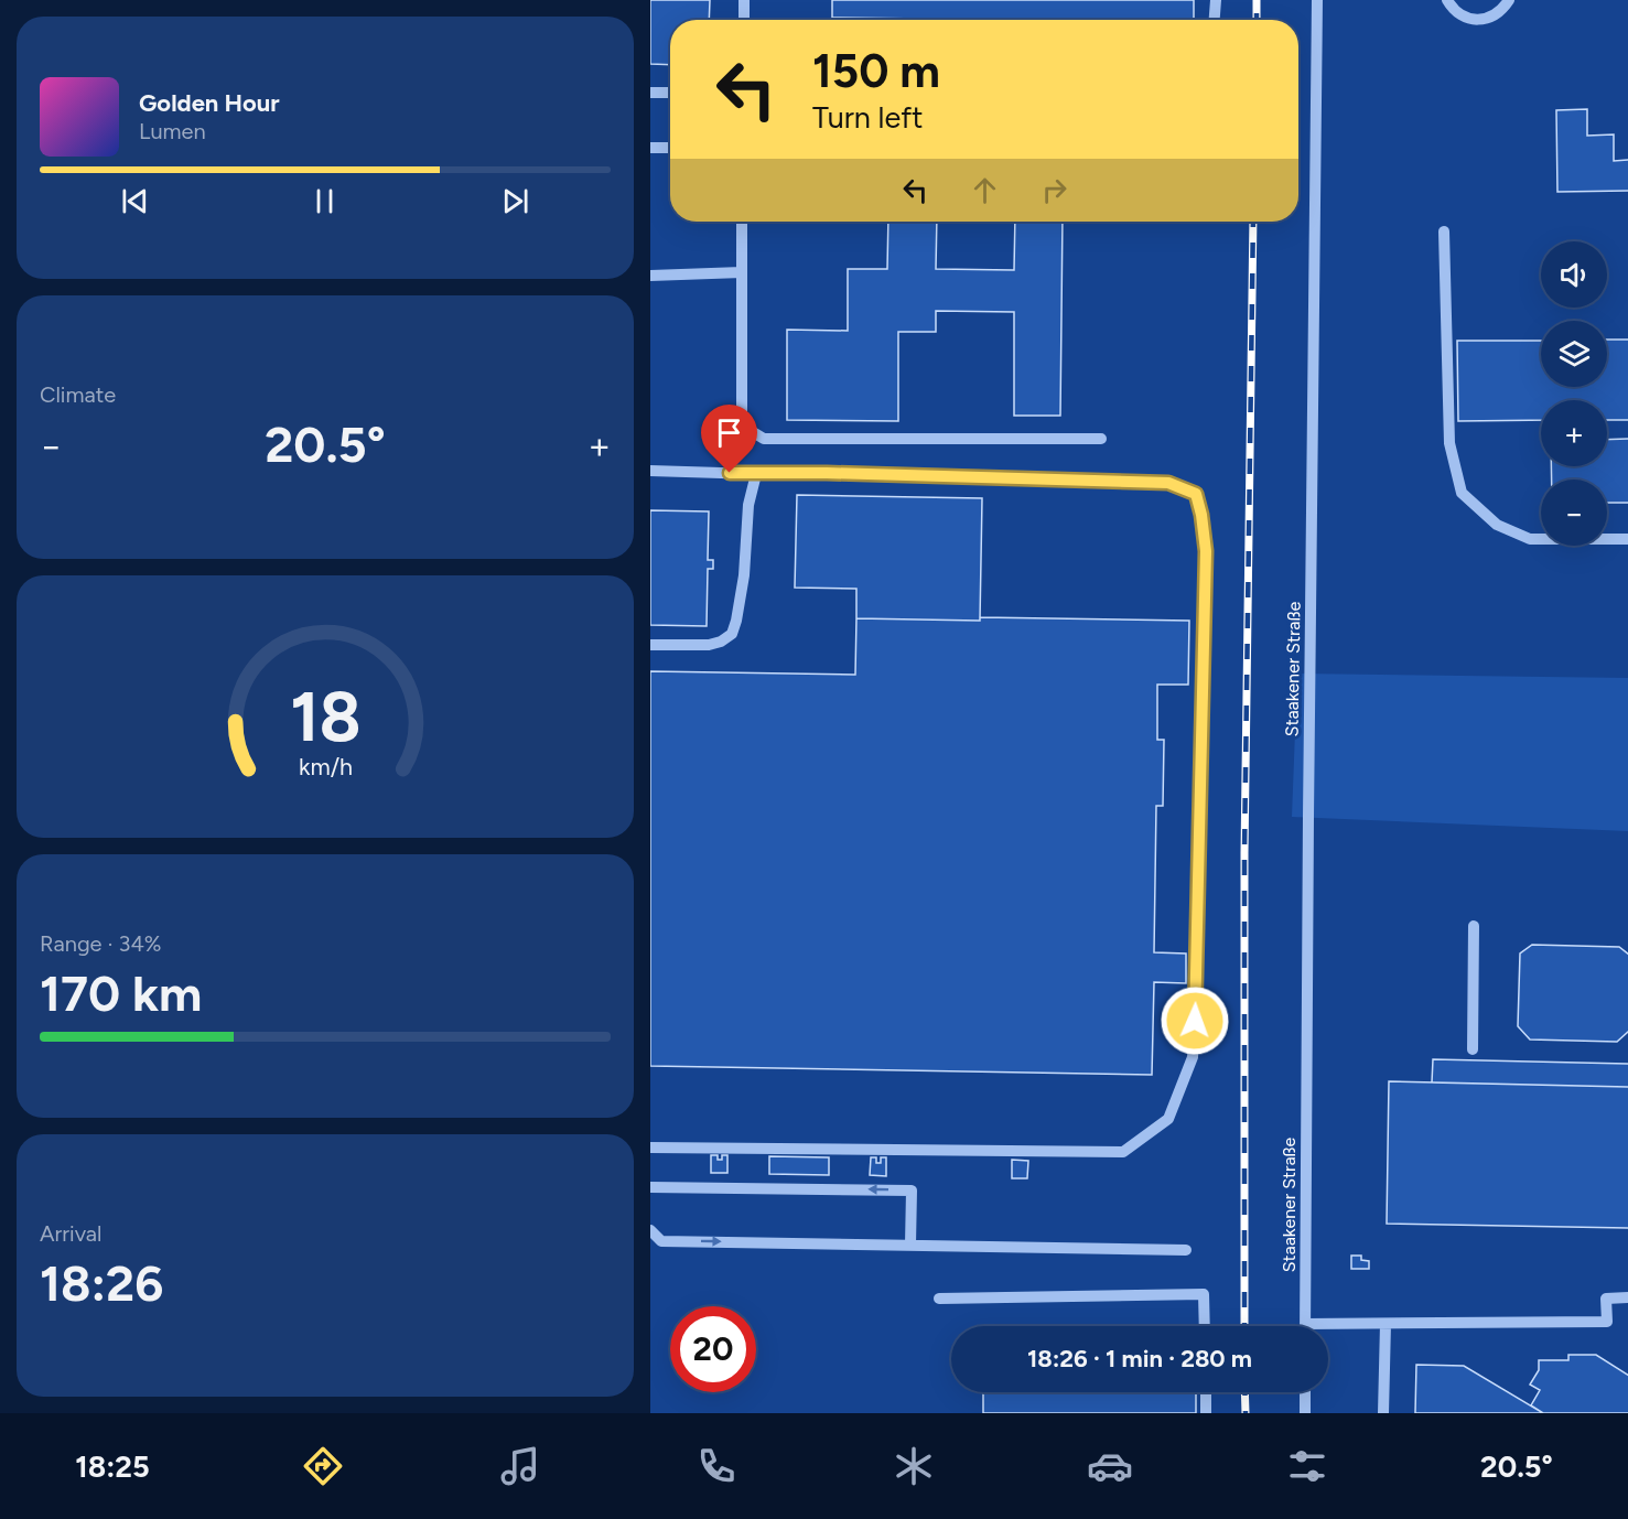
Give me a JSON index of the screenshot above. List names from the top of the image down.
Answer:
{
  "streets": {
    "street": ["Staakener Straße"]
  },
  "page": {
    "turn": ["150 m", "Turn left"],
    "song": ["Golden Hour", "Lumen"],
    "map_buttons": ["+", "−"],
    "tile": [
      "Climate",
      ["Range · 34%", "170 km"],
      ["Arrival", "18:26"]
    ],
    "heat": ["−", "20.5°", "+"],
    "limit": "20",
    "trip": "18:26 · 1 min · 280 m",
    "tabs": ["18:25", "20.5°"],
    "gauge": ["18", "km/h"]
  }
}
